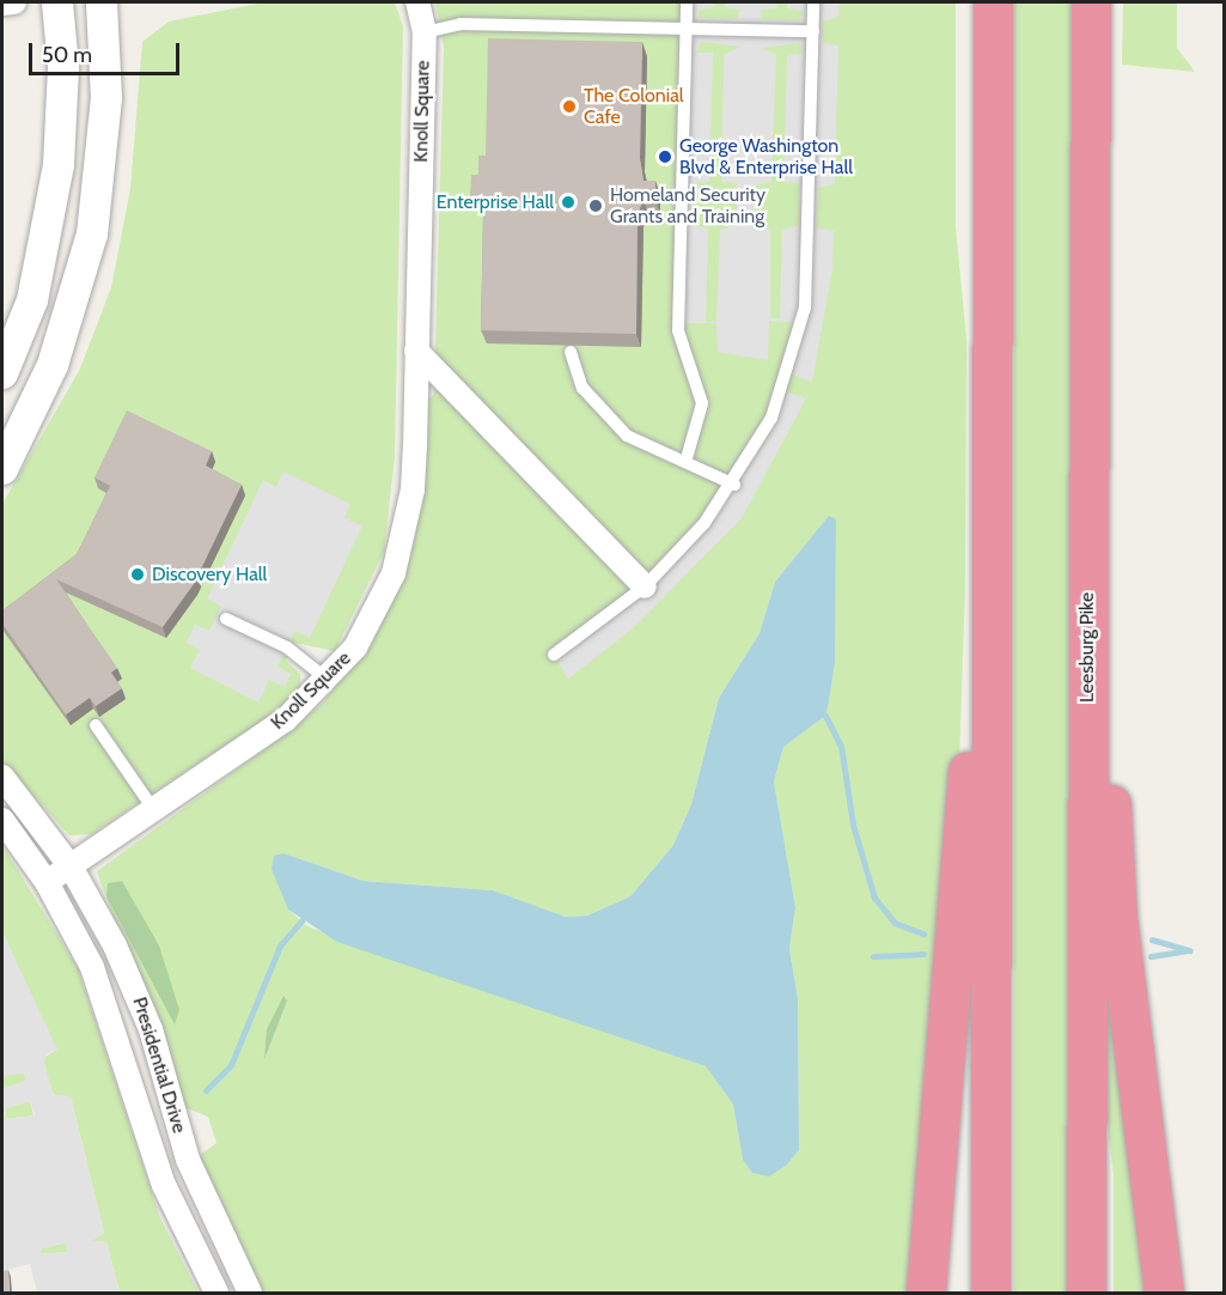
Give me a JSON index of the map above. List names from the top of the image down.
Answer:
{
  "streets": {
    "highway": ["Leesburg Pike"],
    "street": ["Knoll Square", "Presidential Drive"]
  },
  "crossings": [
    ["Knoll Square", "Presidential Drive"]
  ],
  "places": [
    "The Colonial Cafe",
    "George Washington Blvd & Enterprise Hall",
    "Enterprise Hall",
    "Homeland Security Grants and Training",
    "Discovery Hall"
  ],
  "scale_bar": "50 m"
}
